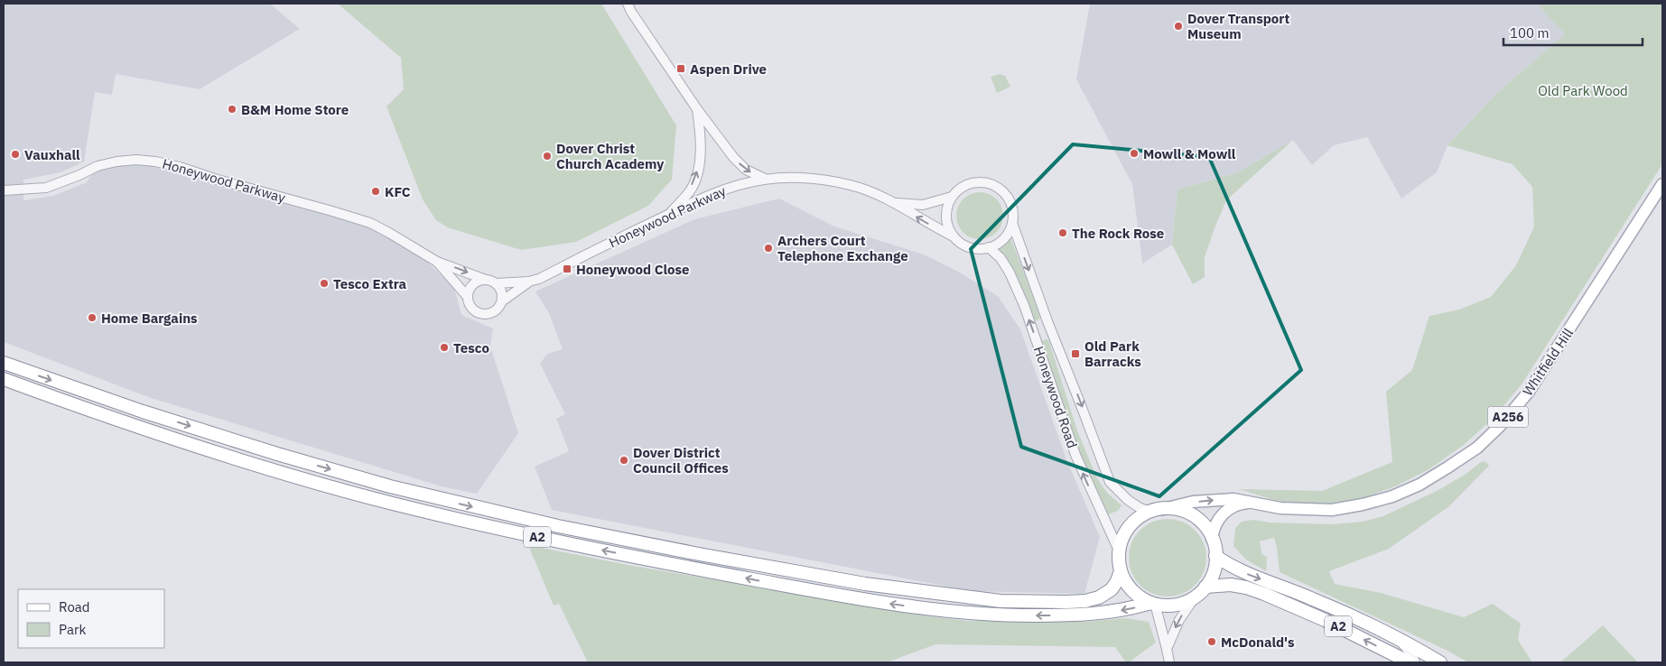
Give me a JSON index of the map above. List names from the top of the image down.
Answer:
{
  "streets": {
    "highway": ["A2"],
    "main road": ["Whitfield Hill", "A256"],
    "street": ["Honeywood Parkway", "Honeywood Road"]
  },
  "crossings": [
    ["Honeywood Parkway", "Honeywood Road"],
    ["Whitfield Hill", "Honeywood Road"],
    ["Whitfield Hill", "A2"],
    ["Honeywood Road", "A2"]
  ],
  "parks": ["Old Park Wood"],
  "places": {
    "other": [
      "Dover Transport Museum",
      "B&M Home Store",
      "Mowll & Mowll",
      "Vauxhall",
      "Dover Christ Church Academy",
      "KFC",
      "The Rock Rose",
      "Archers Court Telephone Exchange",
      "Tesco Extra",
      "Home Bargains",
      "Tesco",
      "Dover District Council Offices",
      "McDonald's"
    ],
    "transit": ["Aspen Drive", "Honeywood Close", "Old Park Barracks"]
  },
  "legend": ["Road", "Park"],
  "scale_bar": "100 m"
}
